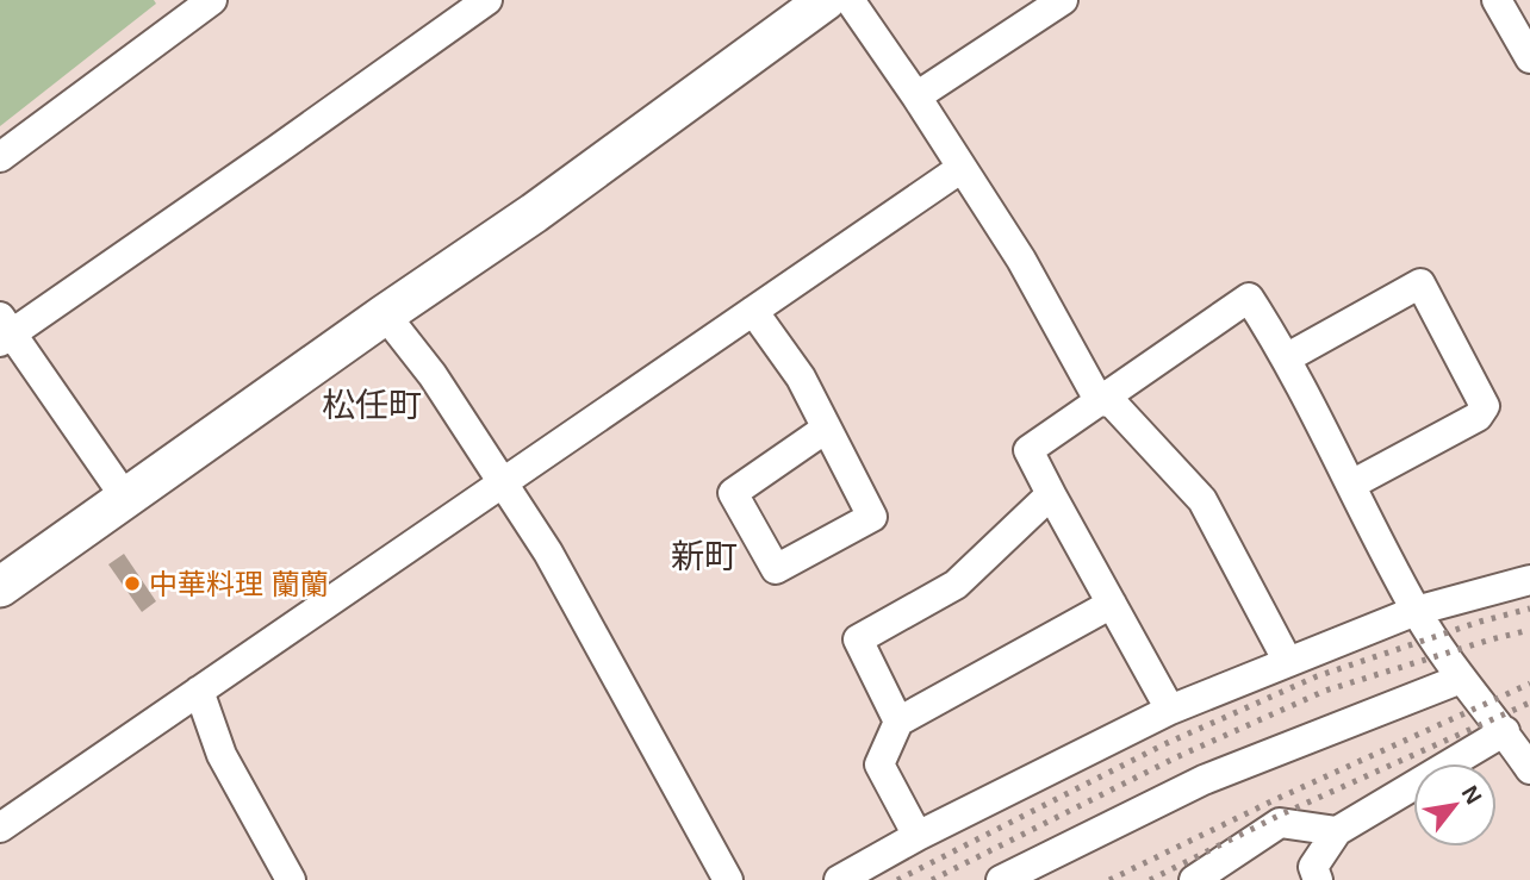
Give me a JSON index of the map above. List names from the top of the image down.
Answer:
{
  "districts": ["松任町", "新町"],
  "places": ["中華料理 蘭蘭"],
  "north": "top right"
}
